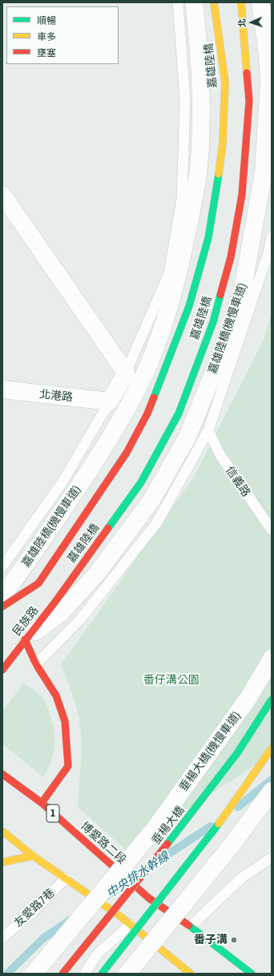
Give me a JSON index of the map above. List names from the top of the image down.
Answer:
{
  "streets": {
    "main road": [
      "嘉雄陸橋",
      "民族路",
      "1",
      "垂楊大橋",
      "博愛路二段"
    ],
    "street": ["嘉雄陸橋(機慢車道)", "北港路", "垂楊大橋(機慢車道)"],
    "lane": ["信義路", "友愛路7巷"]
  },
  "crossings": [
    ["嘉雄陸橋", "嘉雄陸橋(機慢車道)"],
    ["嘉雄陸橋", "民族路"],
    ["嘉雄陸橋(機慢車道)", "民族路"]
  ],
  "water": ["中央排水幹線"],
  "parks": ["番仔溝公園"],
  "places": ["番子溝"],
  "legend": ["順暢", "車多", "壅塞"],
  "north": "left"
}
